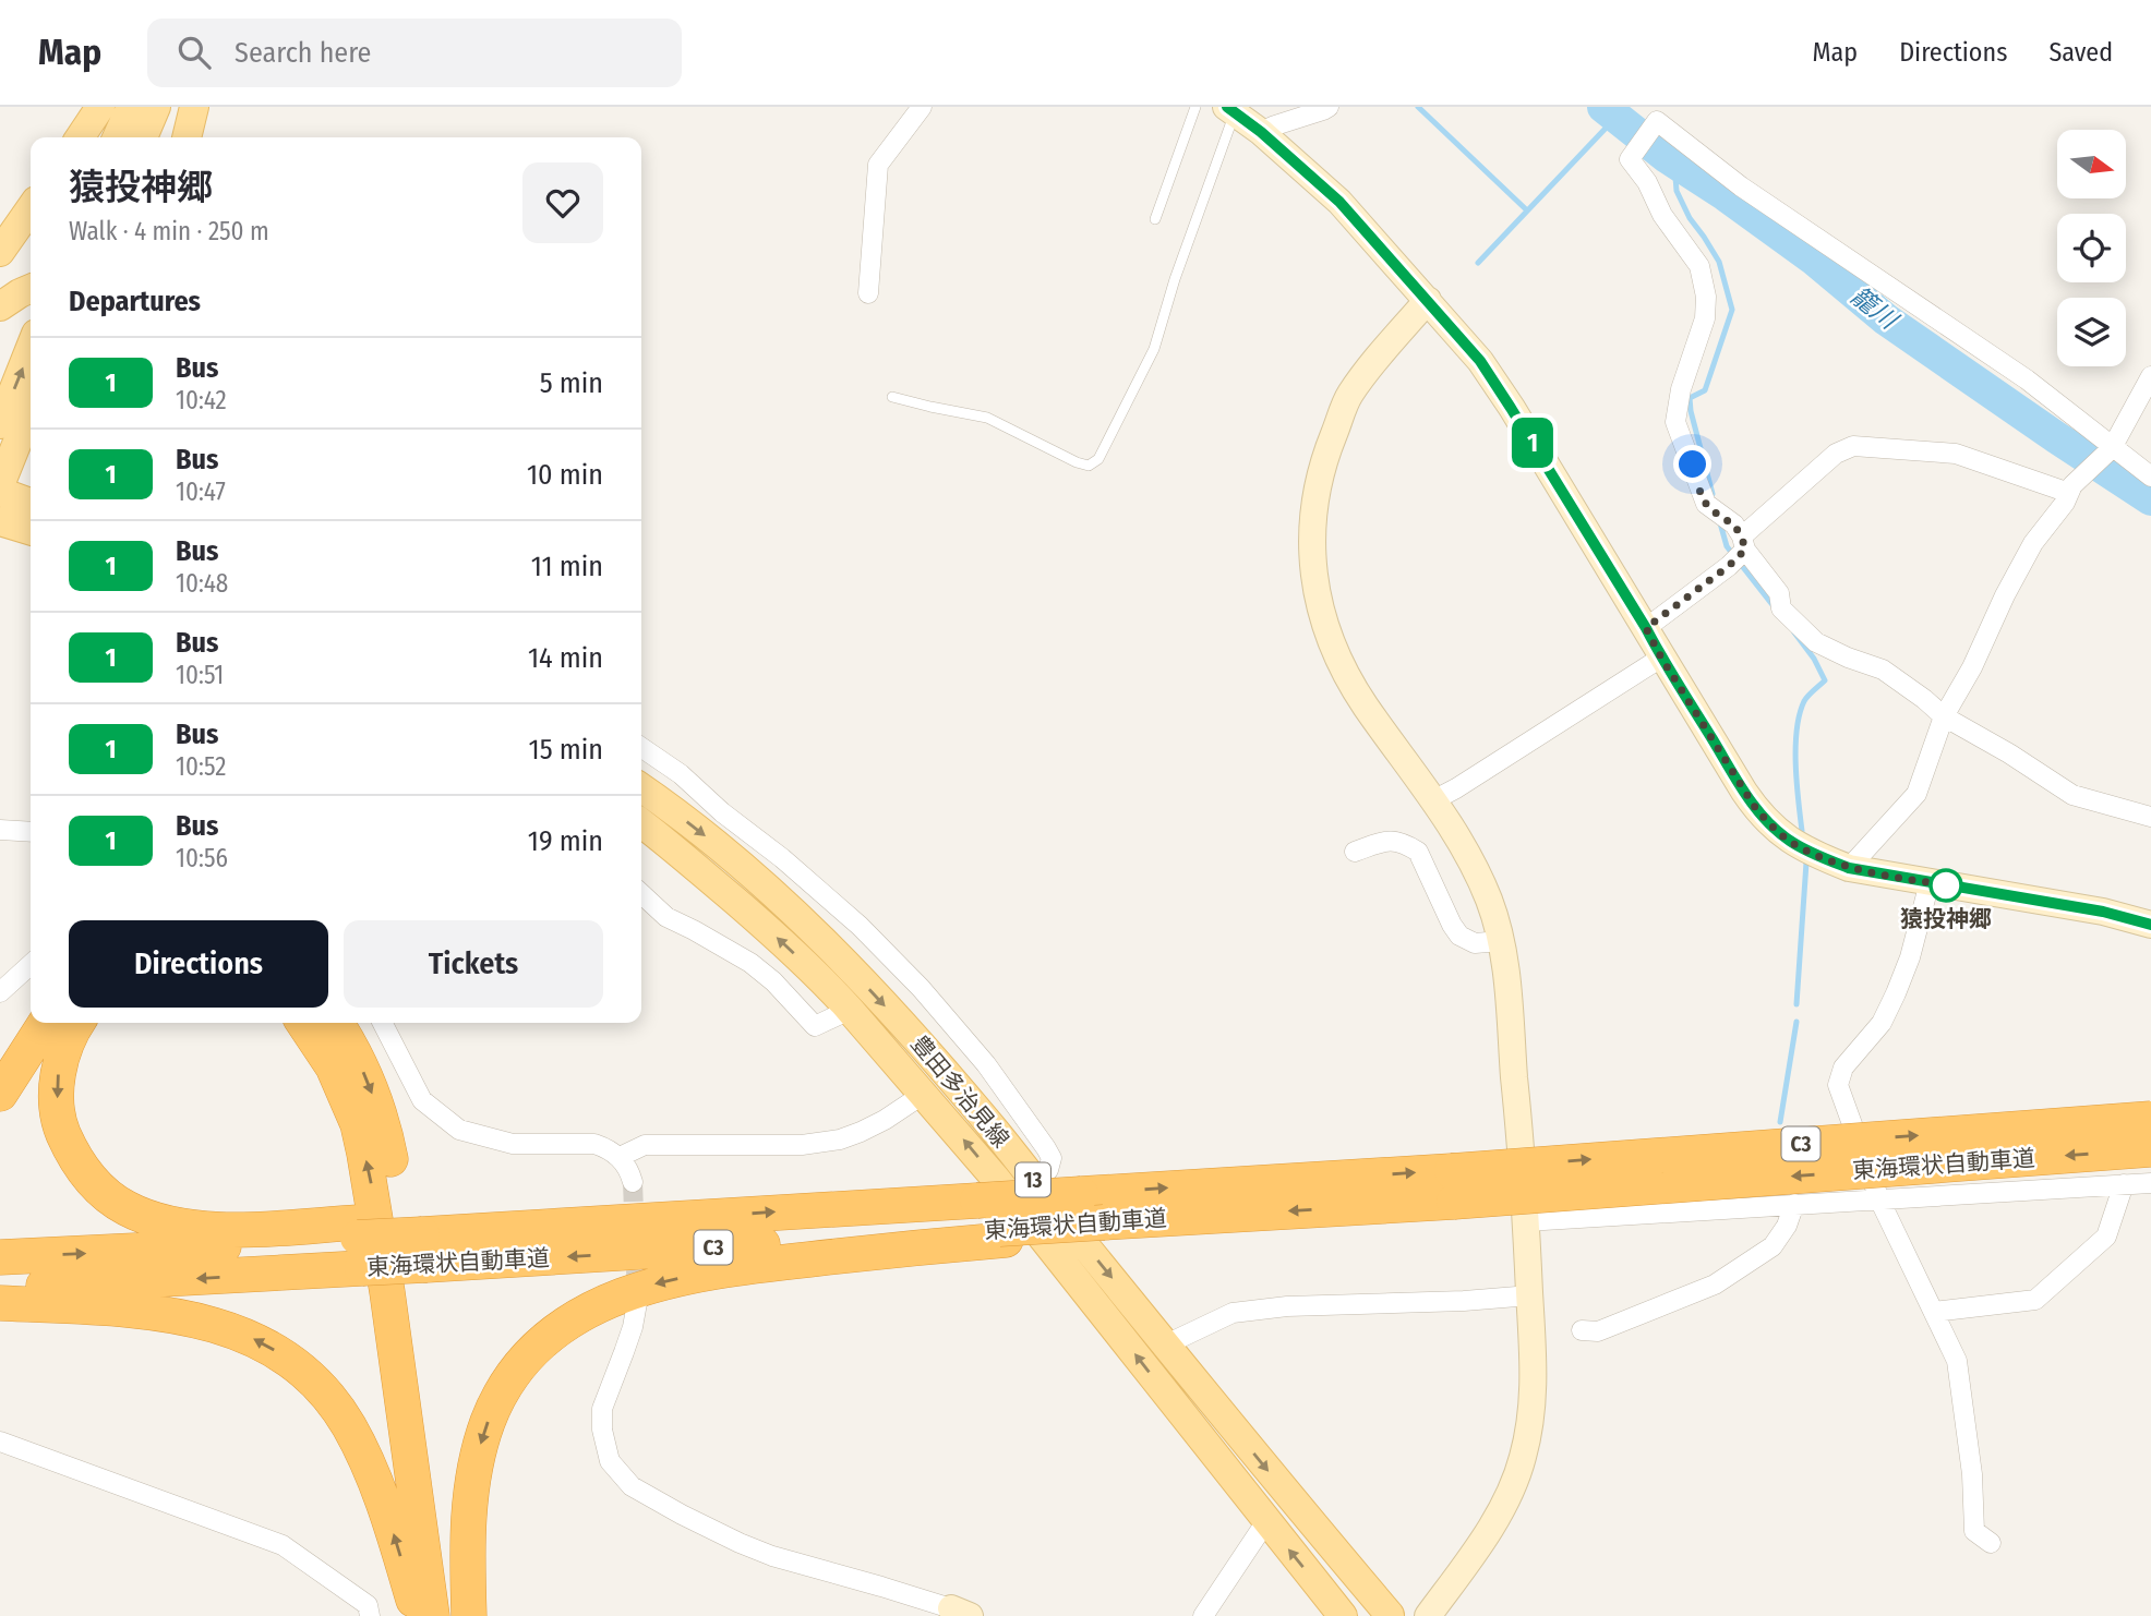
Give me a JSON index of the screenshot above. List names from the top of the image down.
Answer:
{
  "streets": {
    "highway": ["C3", "東海環状自動車道"],
    "main road": ["豊田多治見線", "13"]
  },
  "water": ["籠川"],
  "places": ["猿投神郷"],
  "lines": ["bus line 1"],
  "north": "right",
  "page": {
    "header": "Map",
    "search": "Search here",
    "nav": ["Map", "Directions", "Saved"],
    "on_map": "1",
    "heading": [
      ["猿投神郷", "Walk · 4 min · 250 m"],
      "Departures"
    ],
    "list": [
      {
        "mark": "1",
        "name": "Bus",
        "note": "10:42",
        "value": "5 min"
      },
      {
        "mark": "1",
        "name": "Bus",
        "note": "10:47",
        "value": "10 min"
      },
      {
        "mark": "1",
        "name": "Bus",
        "note": "10:48",
        "value": "11 min"
      },
      {
        "mark": "1",
        "name": "Bus",
        "note": "10:51",
        "value": "14 min"
      },
      {
        "mark": "1",
        "name": "Bus",
        "note": "10:52",
        "value": "15 min"
      },
      {
        "mark": "1",
        "name": "Bus",
        "note": "10:56",
        "value": "19 min"
      }
    ],
    "buttons": ["Directions", "Tickets"]
  }
}
